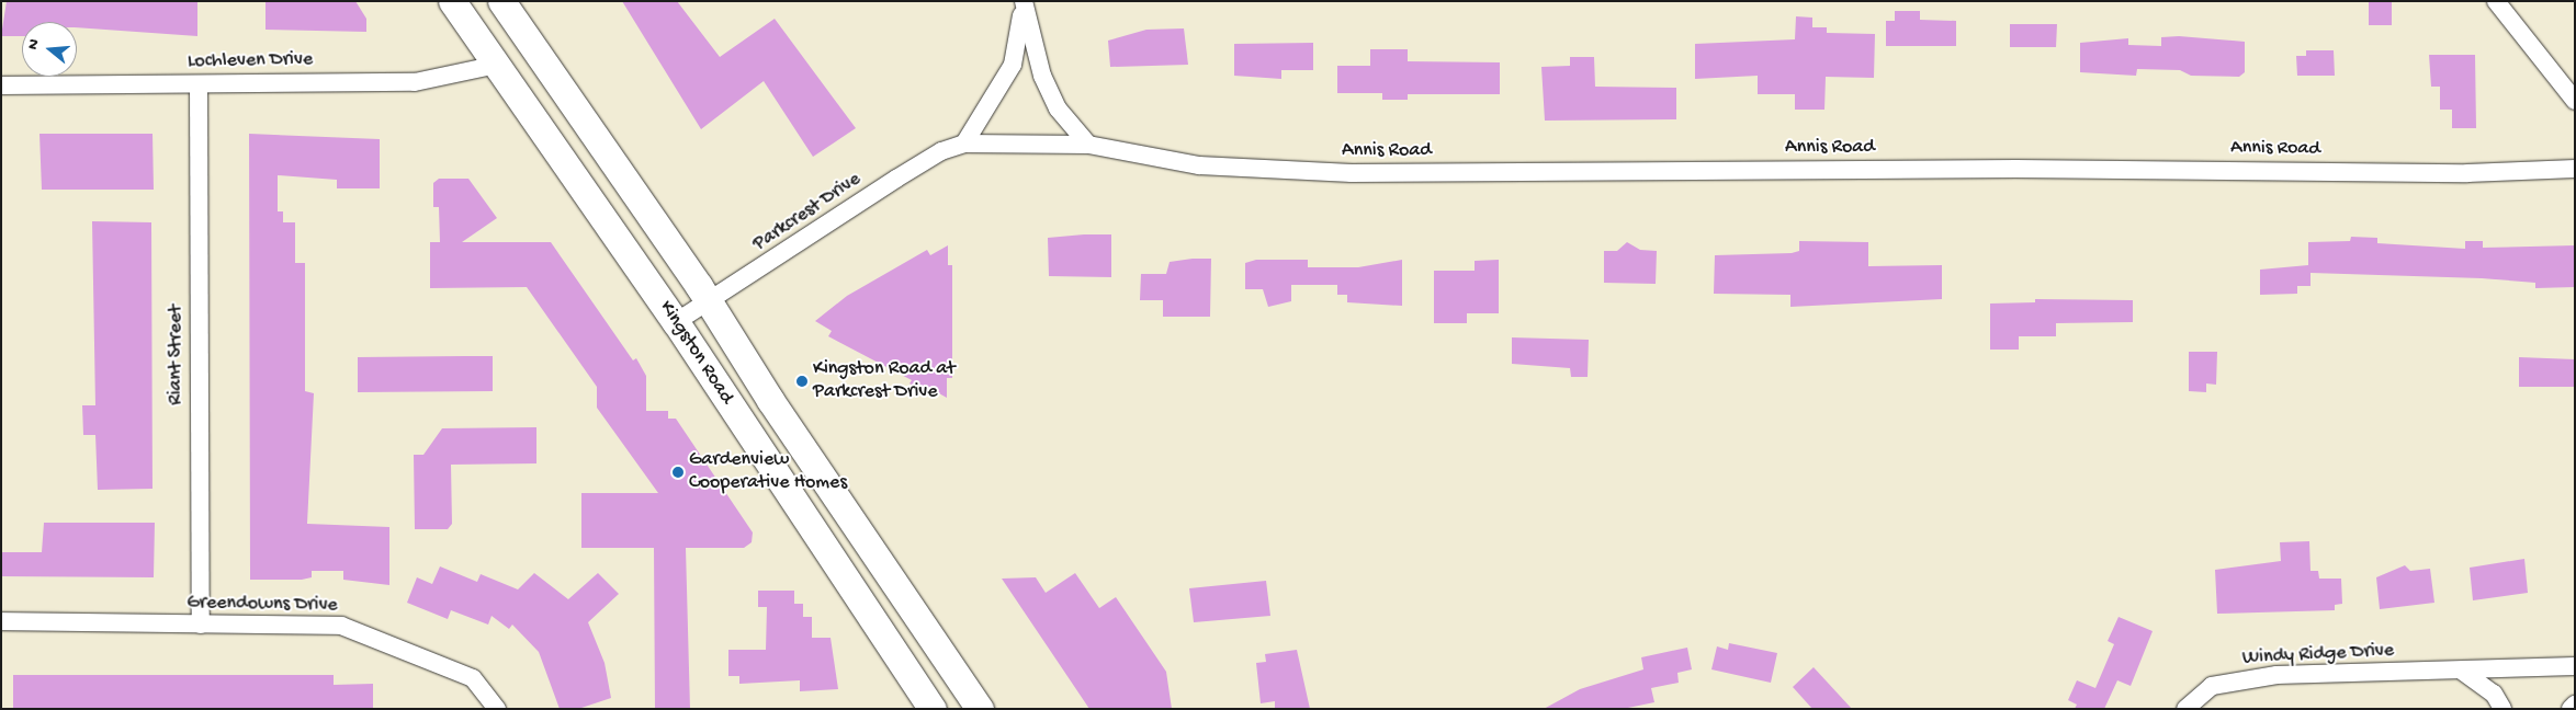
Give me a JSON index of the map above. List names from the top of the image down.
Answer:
{
  "streets": {
    "main road": ["Kingston Road"],
    "street": [
      "Lochleven Drive",
      "Annis Road",
      "Parkcrest Drive",
      "Riant Street",
      "Greendowns Drive",
      "Windy Ridge Drive"
    ]
  },
  "crossings": [
    ["Lochleven Drive", "Kingston Road"],
    ["Lochleven Drive", "Riant Street"],
    ["Annis Road", "Parkcrest Drive"],
    ["Parkcrest Drive", "Kingston Road"],
    ["Riant Street", "Greendowns Drive"]
  ],
  "places": ["Kingston Road at Parkcrest Drive", "Gardenview Cooperative Homes"],
  "north": "left"
}
